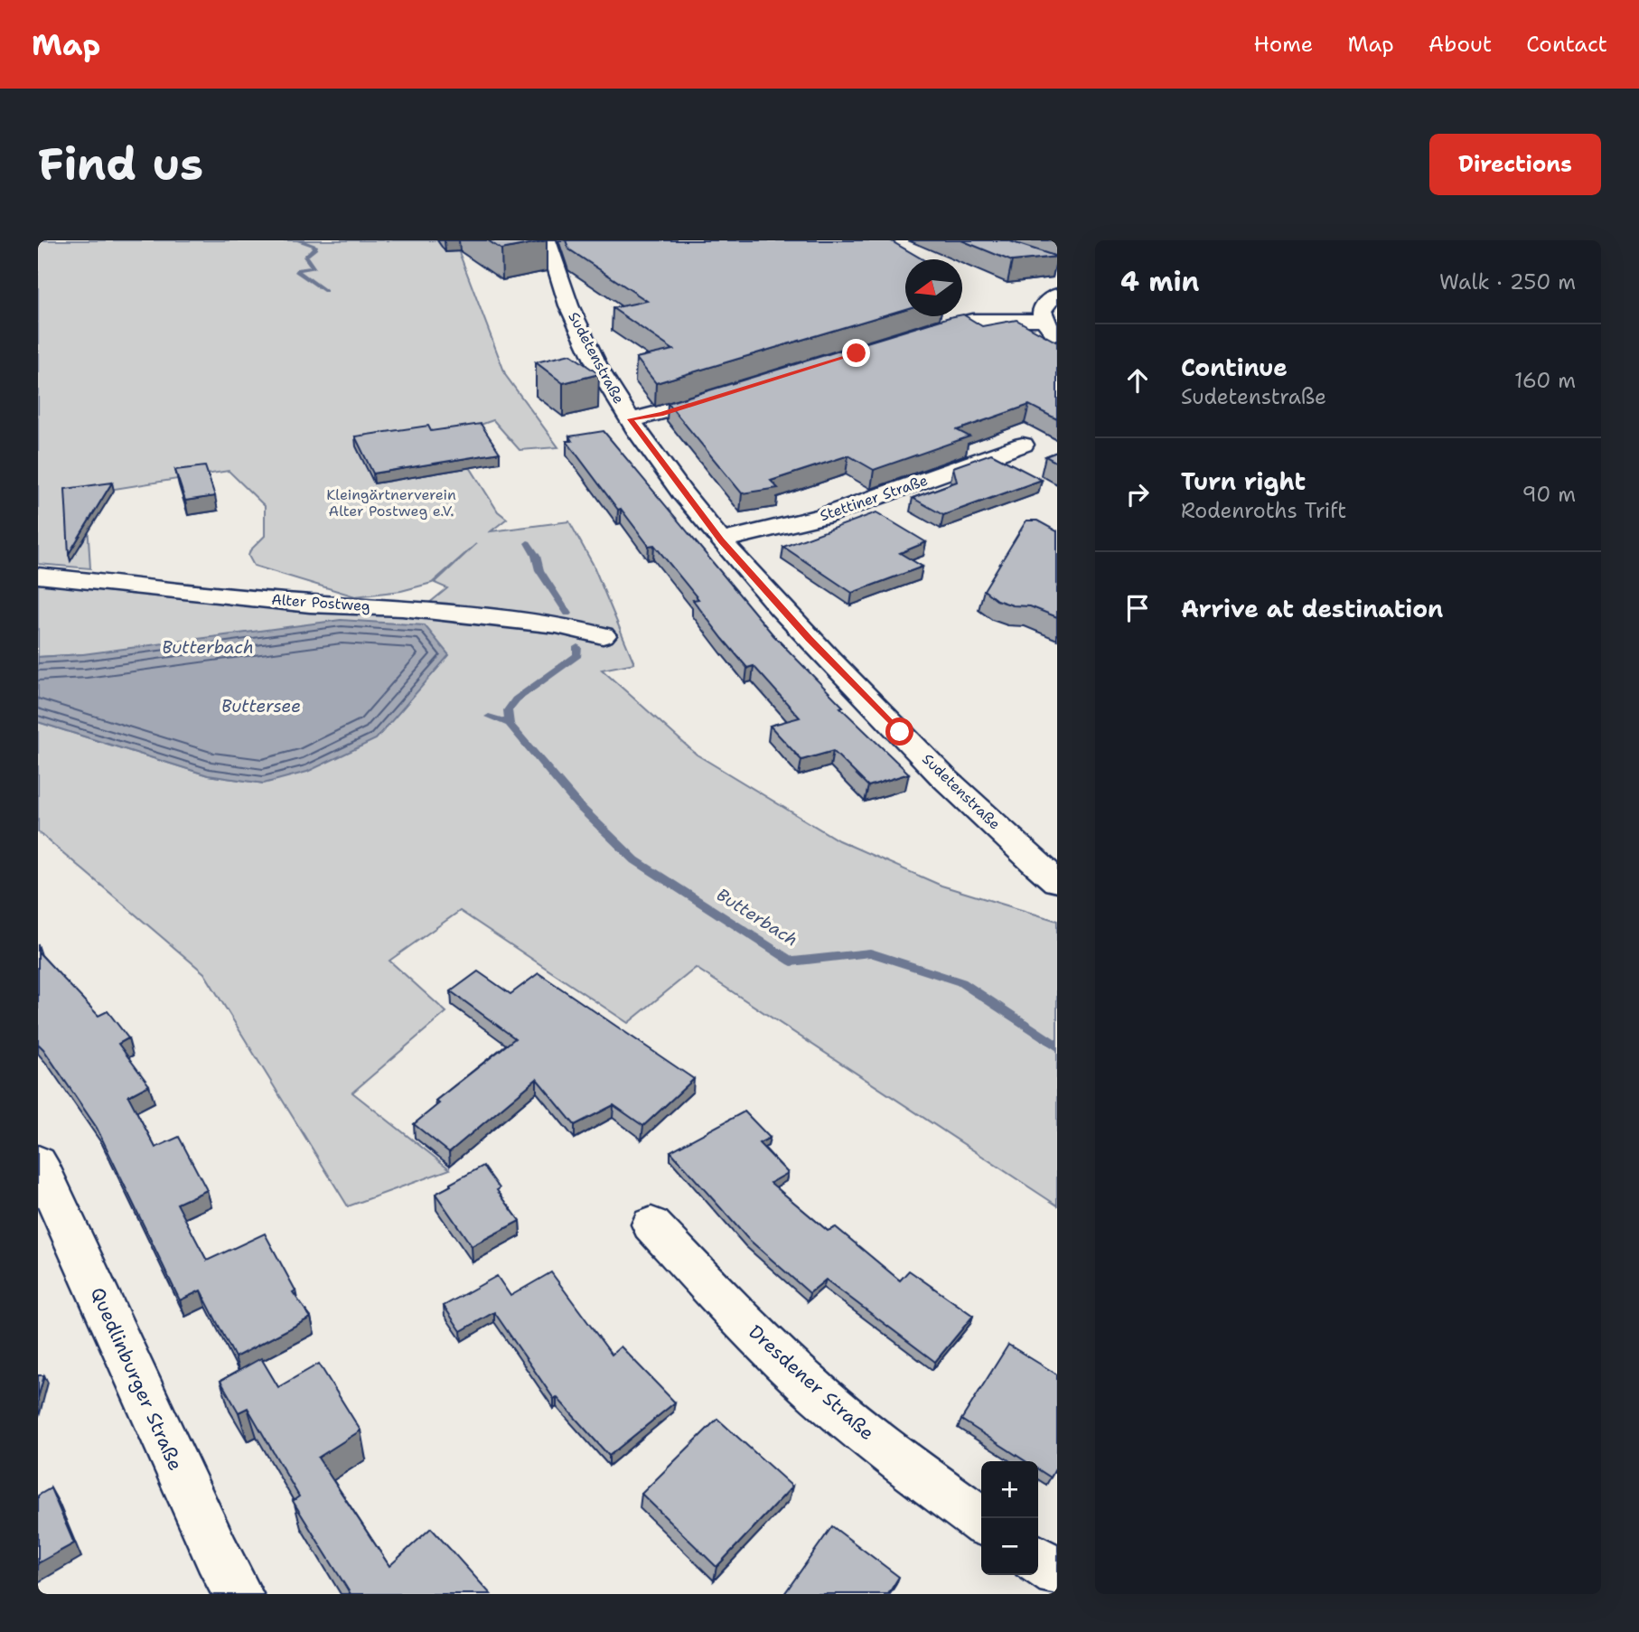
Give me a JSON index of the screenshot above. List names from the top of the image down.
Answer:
{
  "streets": {
    "street": [
      "Sudetenstraße",
      "Stettiner Straße",
      "Alter Postweg",
      "Quedlinburger Straße",
      "Dresdener Straße"
    ]
  },
  "crossings": [
    ["Sudetenstraße", "Stettiner Straße"]
  ],
  "water": ["Butterbach", "Buttersee"],
  "parks": ["Kleingärtnerverein Alter Postweg e.V."],
  "north": "left",
  "page": {
    "header": "Map",
    "nav": [
      "Home",
      "Map",
      "About",
      "Contact"
    ],
    "buttons": "Directions",
    "title": "Find us",
    "heading": ["4 min", "Walk · 250 m"],
    "list": [
      ["Continue", "Sudetenstraße", "160 m"],
      ["Turn right", "Rodenroths Trift", "90 m"],
      "Arrive at destination"
    ],
    "map_buttons": ["+", "−"]
  }
}
